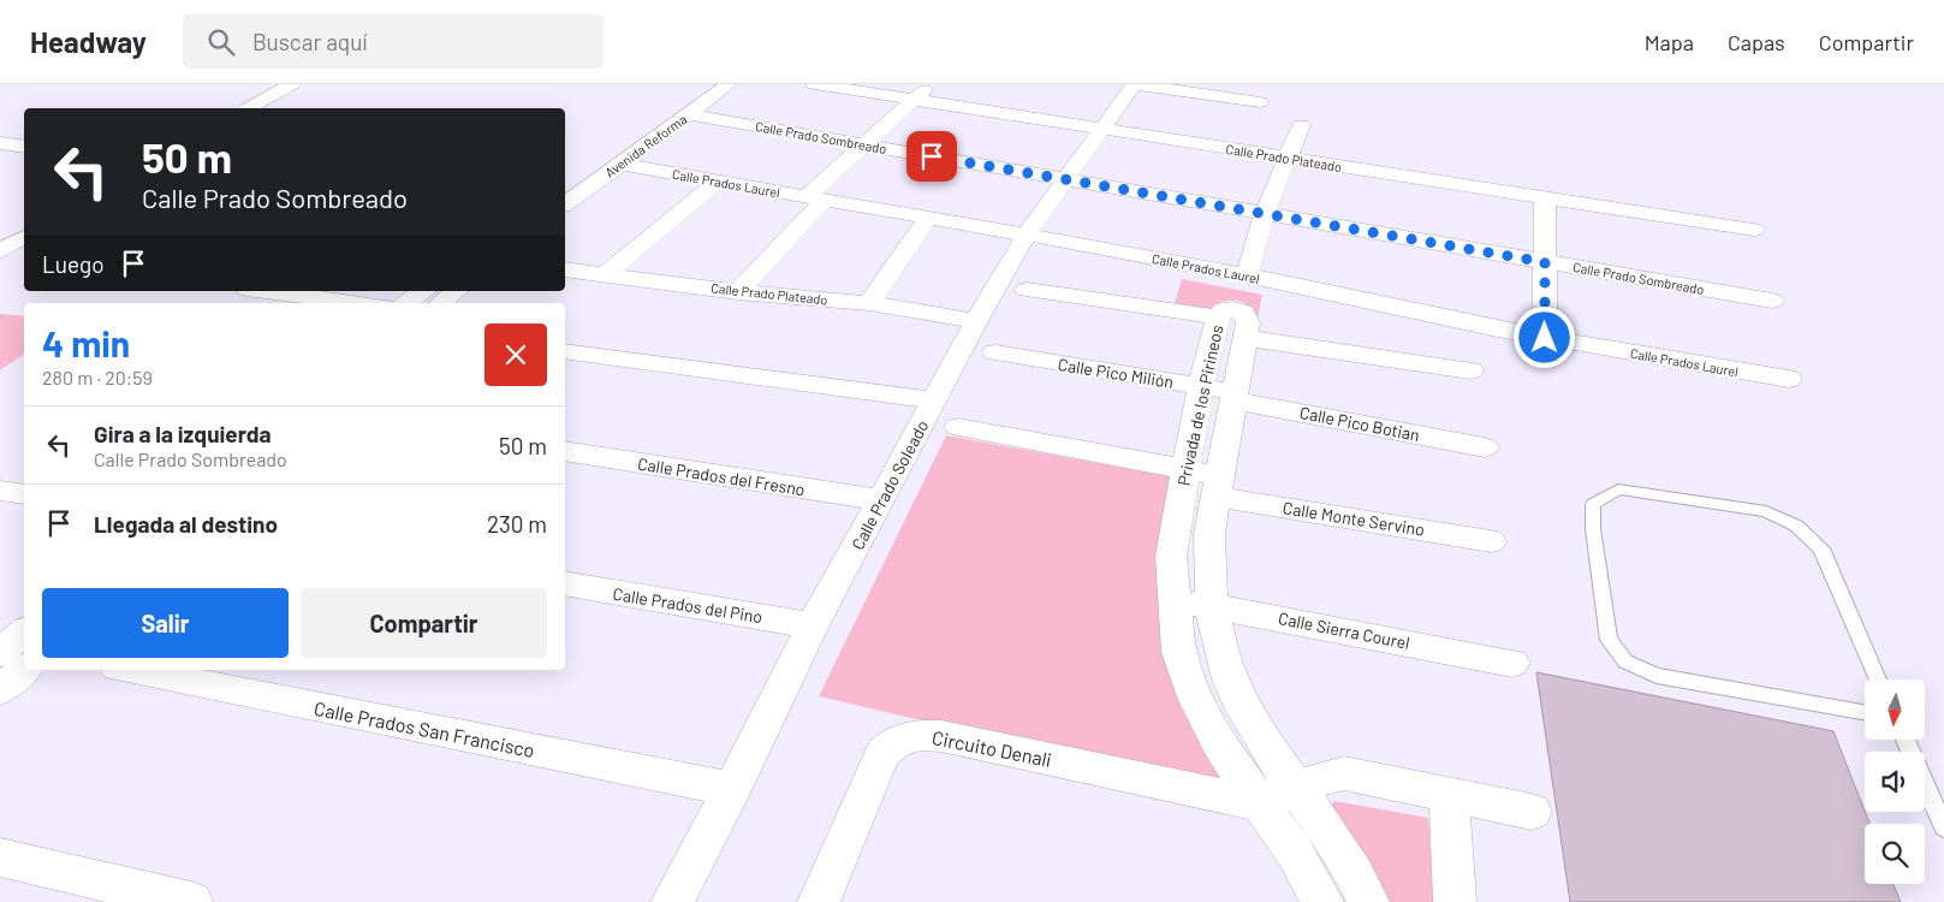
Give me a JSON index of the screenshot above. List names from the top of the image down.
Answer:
{
  "streets": {
    "street": [
      "Calle Prado Sombreado",
      "Avenida Reforma",
      "Calle Prado Plateado",
      "Calle Prados Laurel",
      "Calle Pico Milión",
      "Privada de los Pirineos",
      "Calle Pico Botian",
      "Calle Prados del Fresno",
      "Calle Prado Soleado",
      "Calle Monte Servino",
      "Calle Prados del Pino",
      "Calle Sierra Courel",
      "Calle Prados San Francisco",
      "Circuito Denali"
    ]
  },
  "crossings": [
    ["Calle Prado Sombreado", "Avenida Reforma"],
    ["Calle Prado Sombreado", "Calle Prado Soleado"],
    ["Avenida Reforma", "Calle Prados Laurel"],
    ["Calle Prado Plateado", "Calle Prado Soleado"],
    ["Calle Prados Laurel", "Calle Prado Soleado"],
    ["Calle Pico Milión", "Privada de los Pirineos"],
    ["Calle Pico Milión", "Calle Pico Botian"],
    ["Privada de los Pirineos", "Calle Pico Botian"],
    ["Privada de los Pirineos", "Calle Monte Servino"],
    ["Privada de los Pirineos", "Calle Sierra Courel"],
    ["Privada de los Pirineos", "Circuito Denali"],
    ["Calle Prados del Fresno", "Calle Prado Soleado"],
    ["Calle Prado Soleado", "Calle Prados del Pino"],
    ["Calle Prado Soleado", "Calle Prados San Francisco"]
  ],
  "north": "bottom",
  "page": {
    "header": "Headway",
    "search": "Buscar aquí",
    "nav": ["Mapa", "Capas", "Compartir"],
    "turn": ["50 m", "Calle Prado Sombreado"],
    "then": "Luego",
    "heading": ["4 min", "280 m · 20:59"],
    "list": [
      {
        "name": "Gira a la izquierda",
        "note": "Calle Prado Sombreado",
        "value": "50 m"
      },
      {
        "name": "Llegada al destino",
        "value": "230 m"
      }
    ],
    "buttons": ["Salir", "Compartir"]
  }
}
